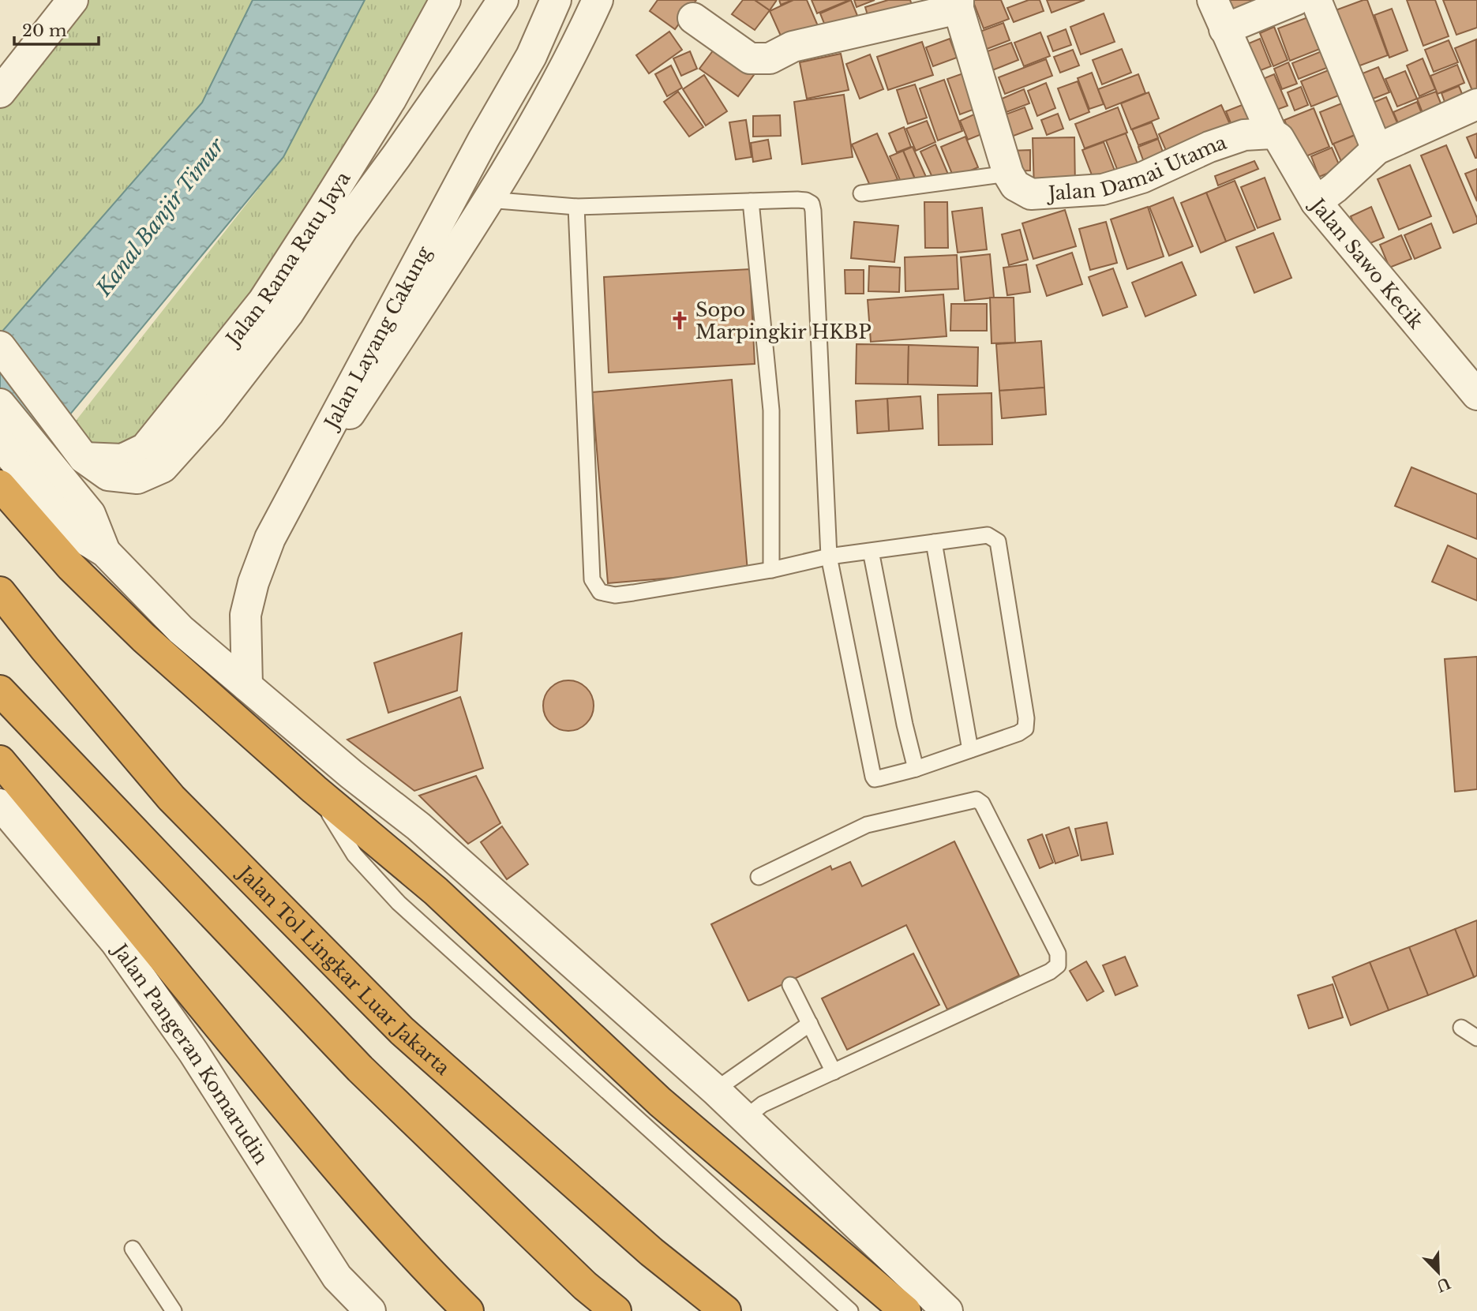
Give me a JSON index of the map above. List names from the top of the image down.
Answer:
{
  "streets": {
    "highway": ["Jalan Tol Lingkar Luar Jakarta"],
    "street": [
      "Jalan Damai Utama",
      "Jalan Rama Ratu Jaya",
      "Jalan Sawo Kecik",
      "Jalan Layang Cakung",
      "Jalan Pangeran Komarudin"
    ]
  },
  "water": ["Kanal Banjir Timur"],
  "places": {
    "church": ["Sopo Marpingkir HKBP"]
  },
  "scale_bar": "20 m",
  "north": "bottom right"
}
